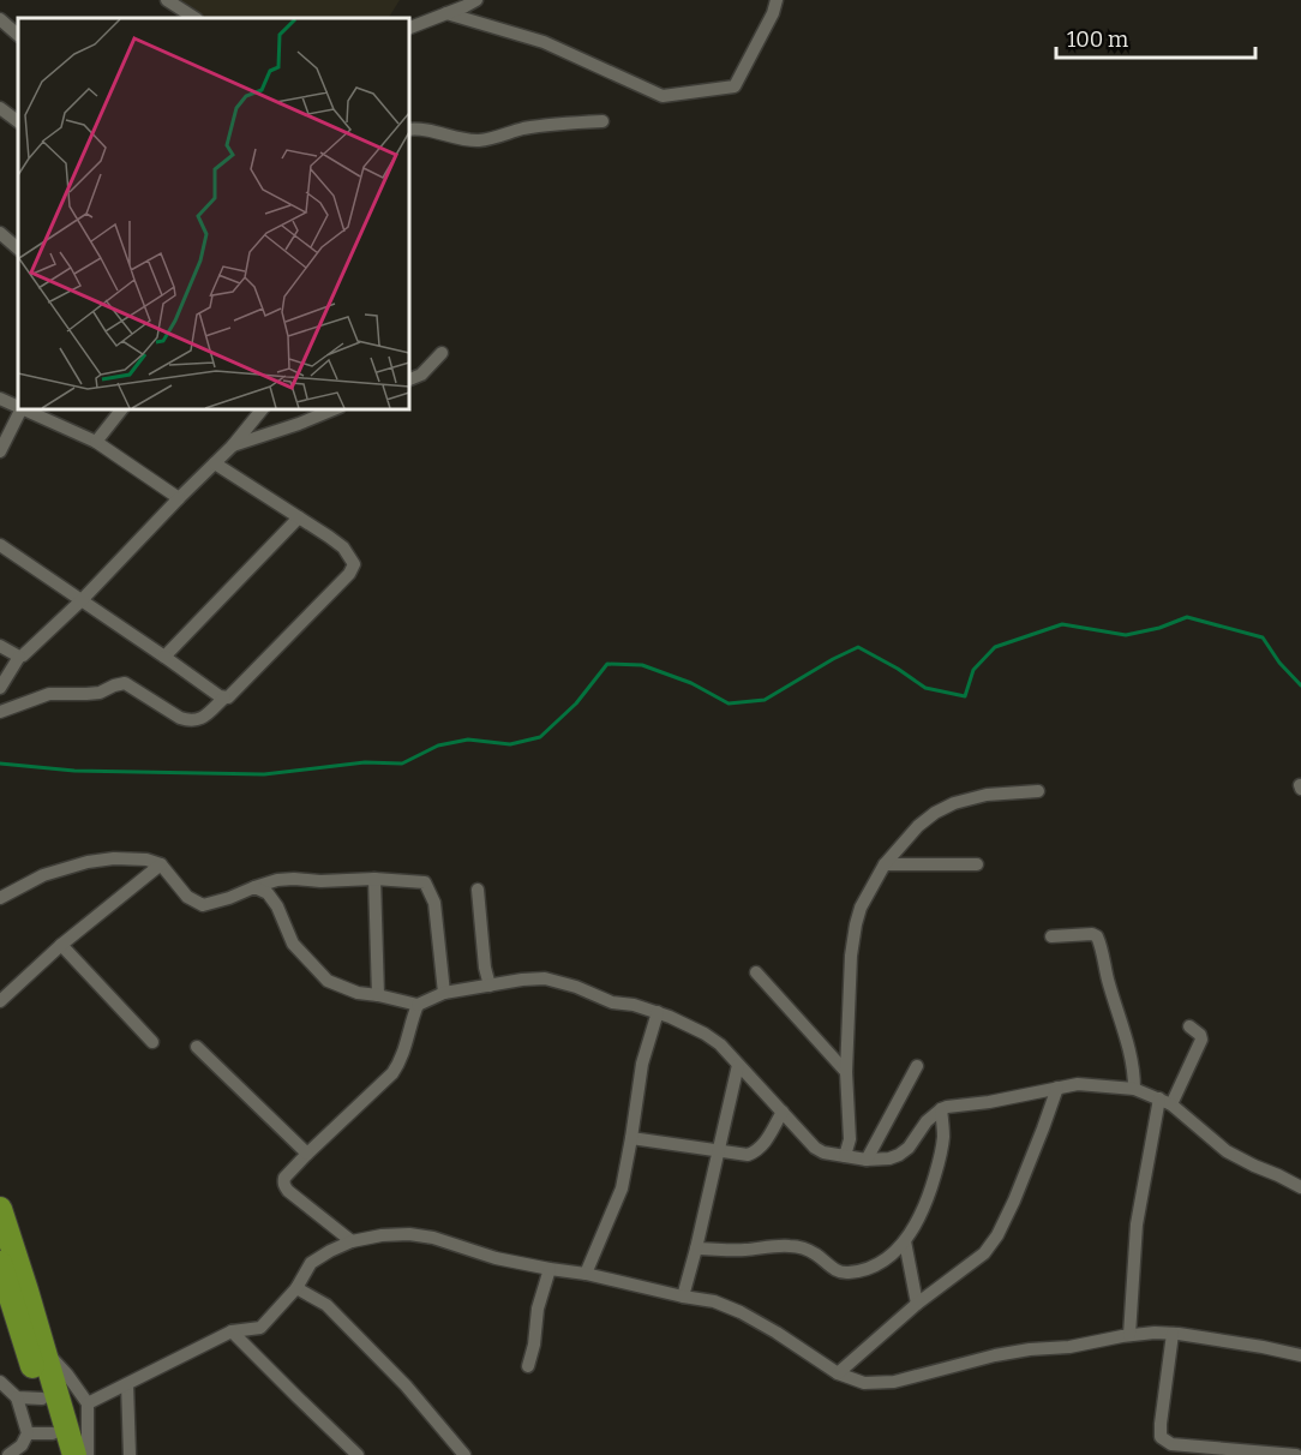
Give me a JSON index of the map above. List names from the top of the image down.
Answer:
{
  "scale_bar": "100 m"
}
